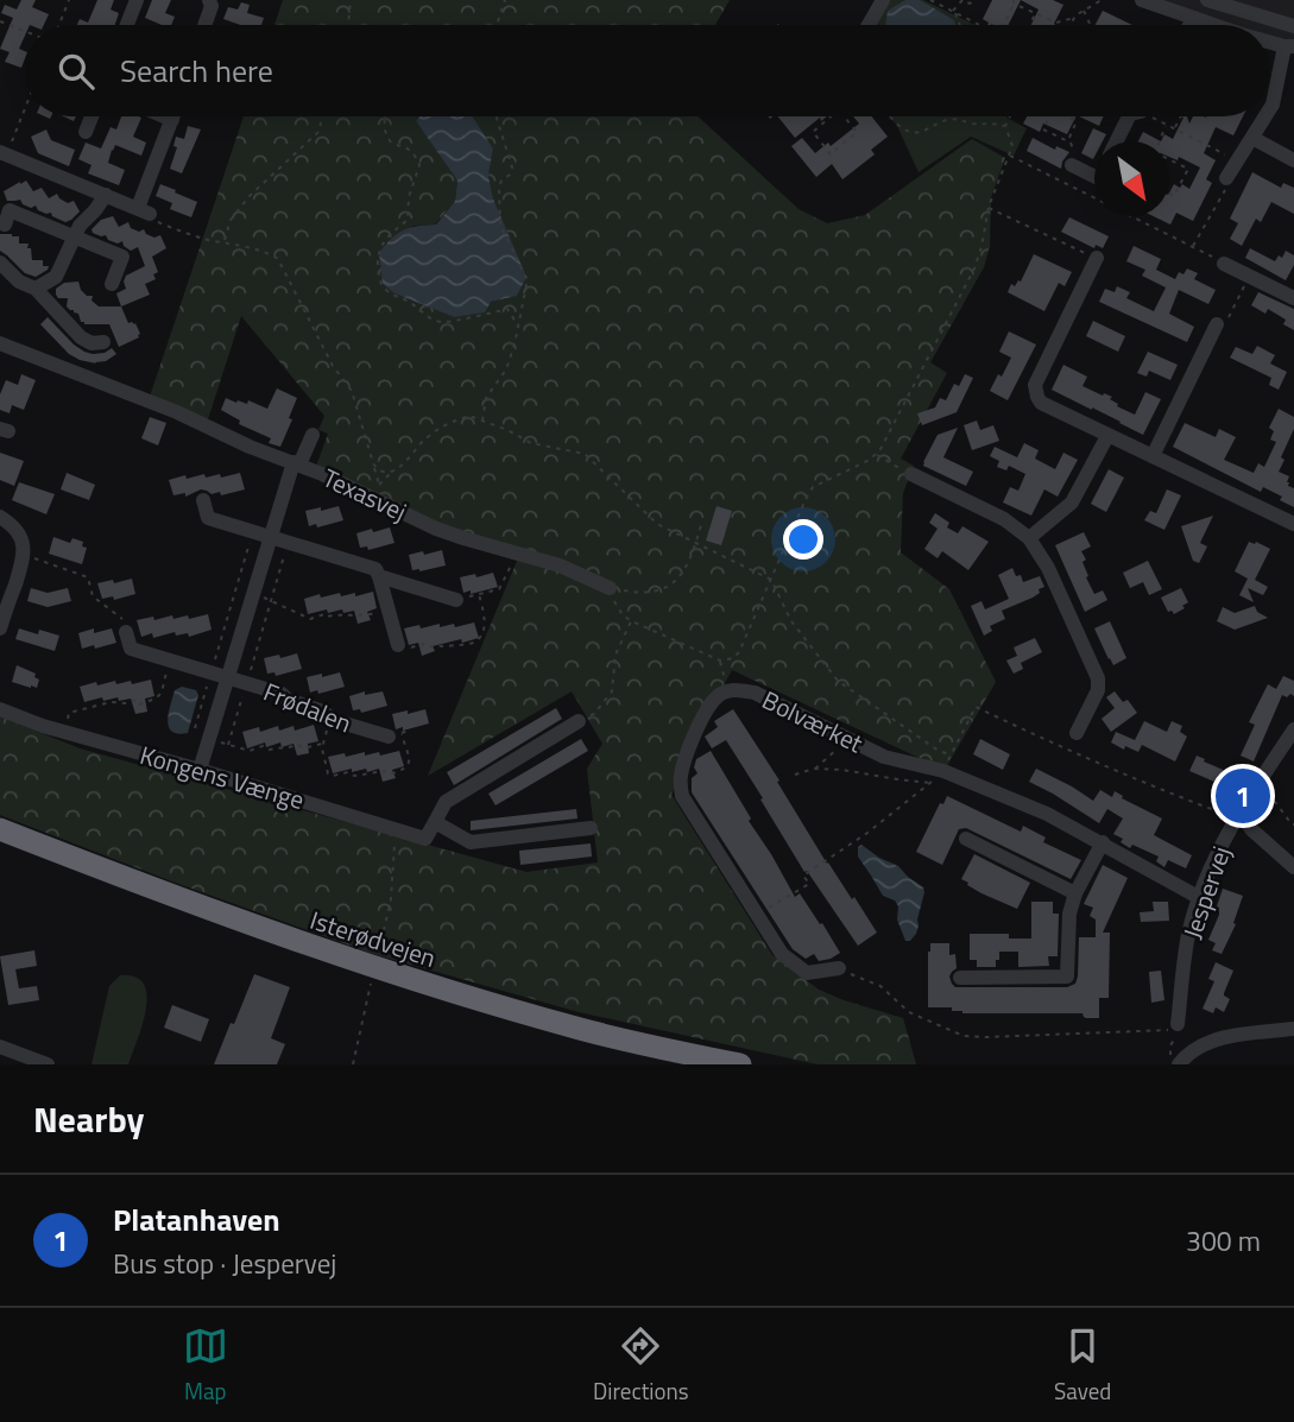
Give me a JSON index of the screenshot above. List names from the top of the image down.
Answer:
{
  "streets": {
    "highway": ["Isterødvejen"],
    "street": [
      "Texasvej",
      "Frødalen",
      "Bolværket",
      "Kongens Vænge",
      "Jespervej"
    ]
  },
  "crossings": [
    ["Bolværket", "Jespervej"]
  ],
  "north": "bottom right",
  "page": {
    "search": "Search here",
    "pins": "1",
    "heading": "Nearby",
    "list": [
      {
        "mark": "1",
        "name": "Platanhaven",
        "note": "Bus stop · Jespervej",
        "value": "300 m"
      }
    ],
    "nav": ["Map", "Directions", "Saved"]
  }
}
